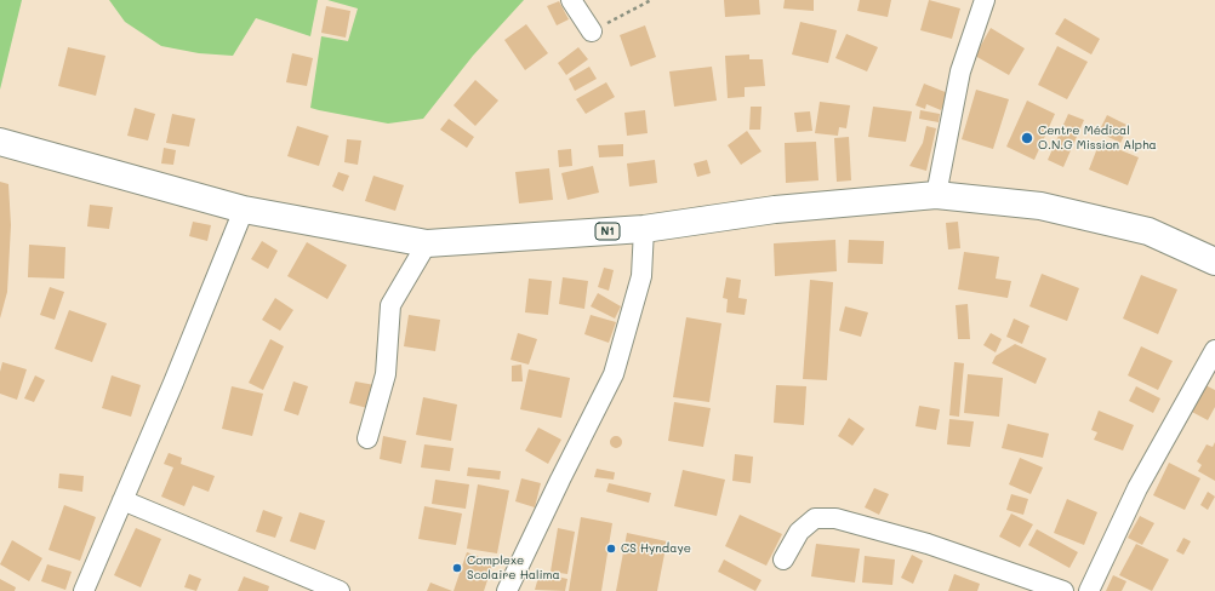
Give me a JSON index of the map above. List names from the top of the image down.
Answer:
{
  "streets": {
    "highway": ["N1"]
  },
  "places": ["Centre Médical O.N.G Mission Alpha", "CS Hyndaye", "Complexe Scolaire Halima"]
}
